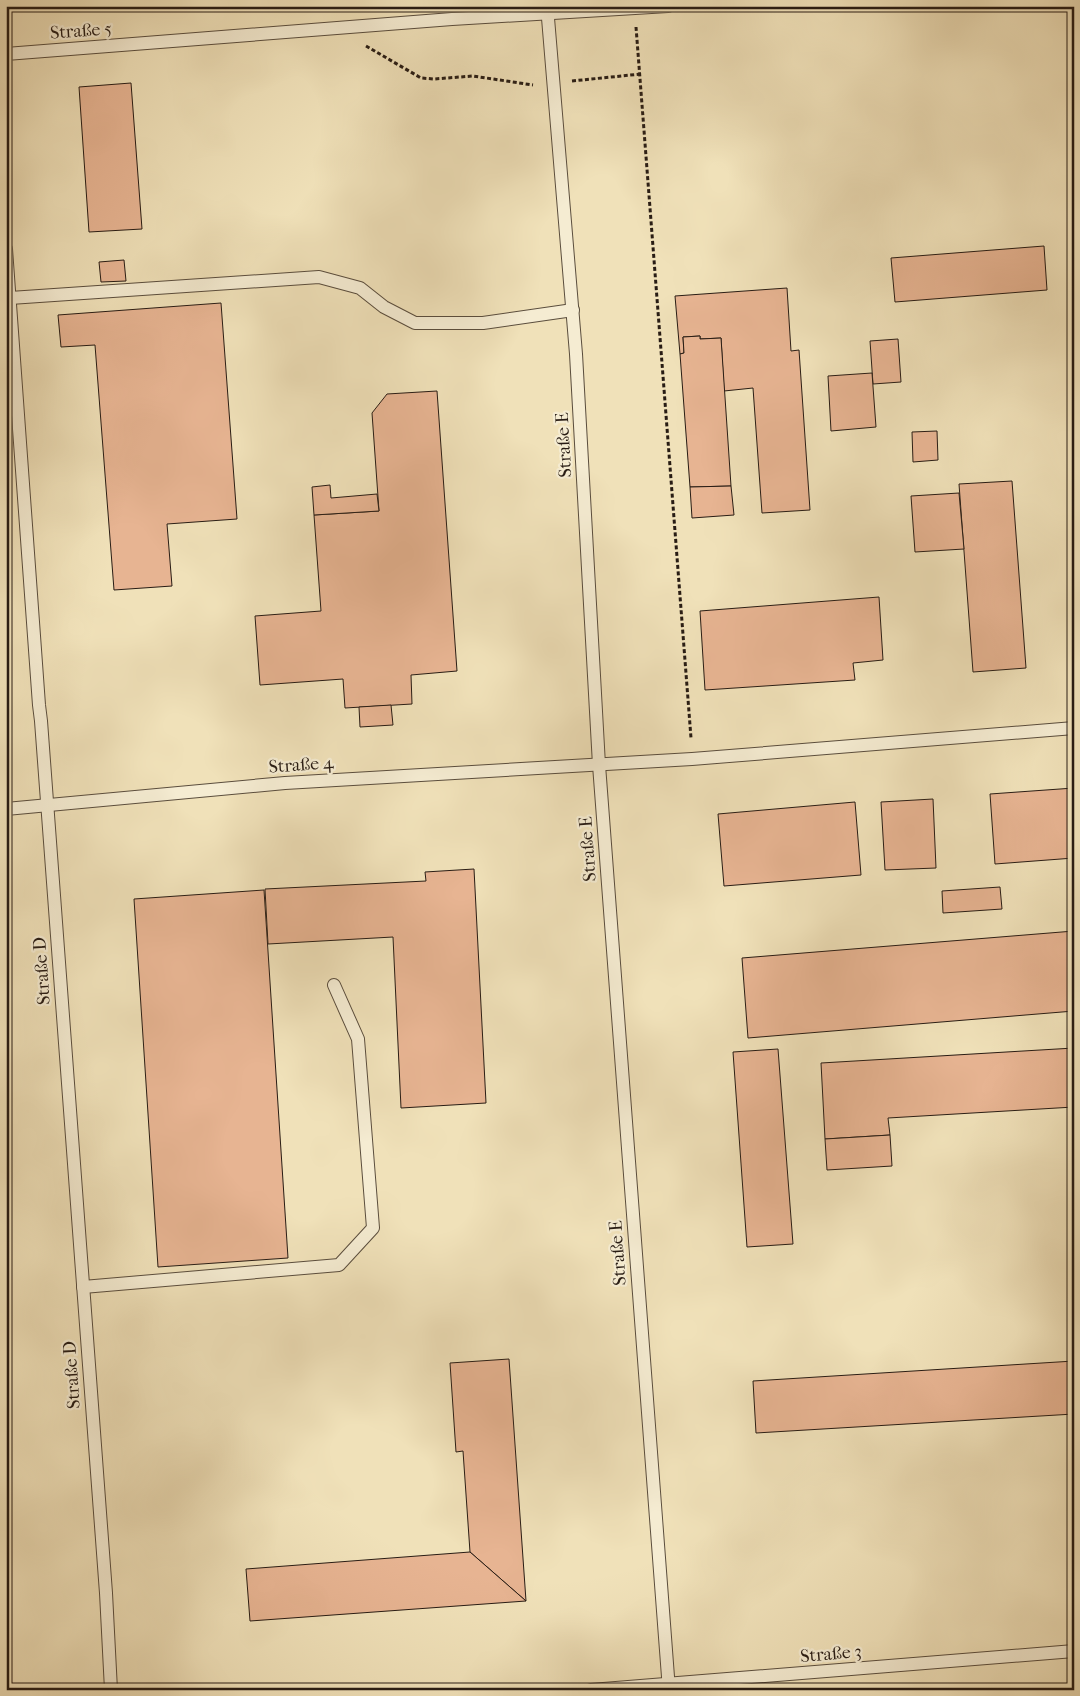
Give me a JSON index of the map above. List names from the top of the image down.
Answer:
{
  "streets": {
    "lane": [
      "Straße 5",
      "Straße E",
      "Straße 4",
      "Straße D",
      "Straße 3"
    ]
  },
  "crossings": [
    ["Straße 5", "Straße E"],
    ["Straße E", "Straße 4"],
    ["Straße E", "Straße 3"],
    ["Straße 4", "Straße D"]
  ]
}
